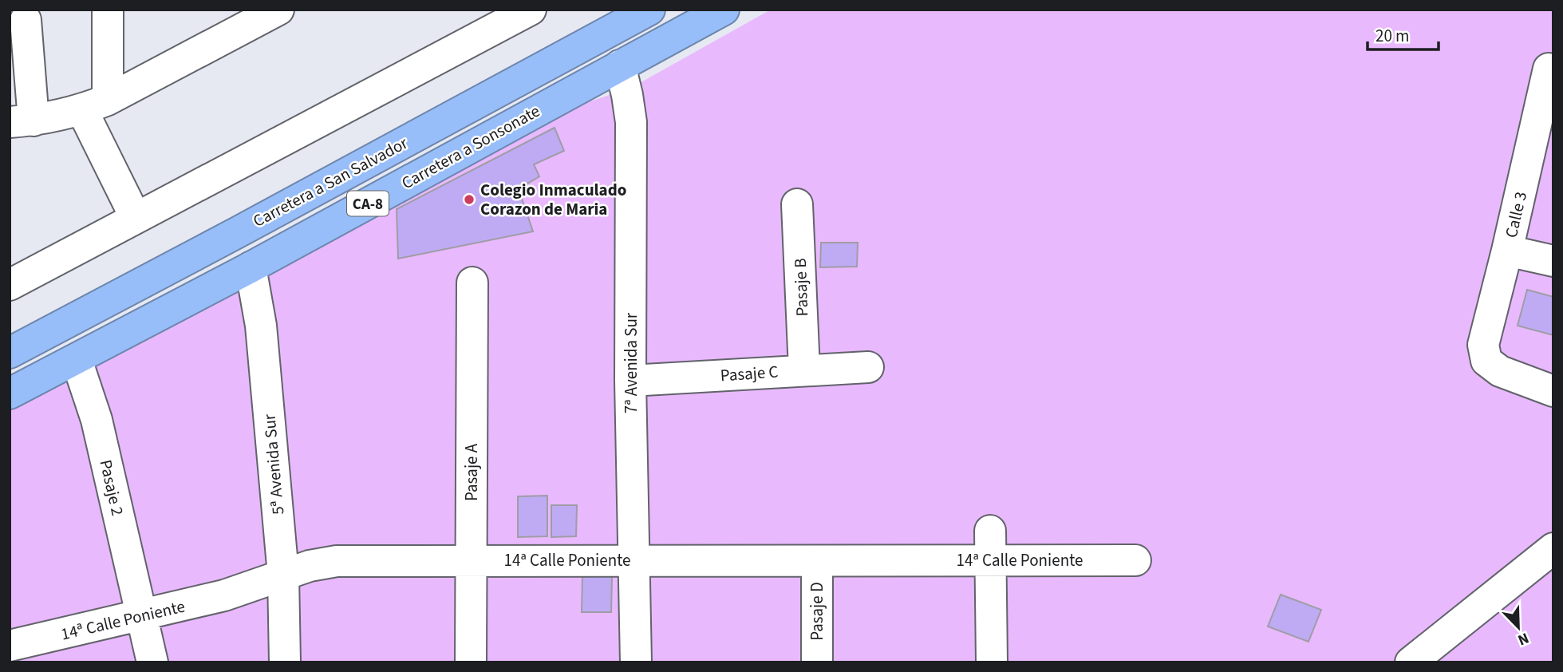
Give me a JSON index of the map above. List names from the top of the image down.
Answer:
{
  "streets": {
    "highway": ["Carretera a Sonsonate", "Carretera a San Salvador", "CA-8"],
    "street": [
      "Calle 3",
      "Pasaje B",
      "7ª Avenida Sur",
      "Pasaje C",
      "5ª Avenida Sur",
      "Pasaje A",
      "Pasaje 2",
      "14ª Calle Poniente",
      "Pasaje D"
    ]
  },
  "crossings": [
    ["Carretera a Sonsonate", "7ª Avenida Sur"],
    ["Carretera a Sonsonate", "5ª Avenida Sur"],
    ["Carretera a Sonsonate", "Pasaje 2"],
    ["Pasaje B", "Pasaje C"],
    ["7ª Avenida Sur", "Pasaje C"],
    ["7ª Avenida Sur", "14ª Calle Poniente"],
    ["5ª Avenida Sur", "14ª Calle Poniente"],
    ["Pasaje A", "14ª Calle Poniente"],
    ["Pasaje 2", "14ª Calle Poniente"],
    ["14ª Calle Poniente", "Pasaje D"]
  ],
  "places": ["Colegio Inmaculado Corazon de Maria"],
  "scale_bar": "20 m",
  "north": "bottom right"
}
